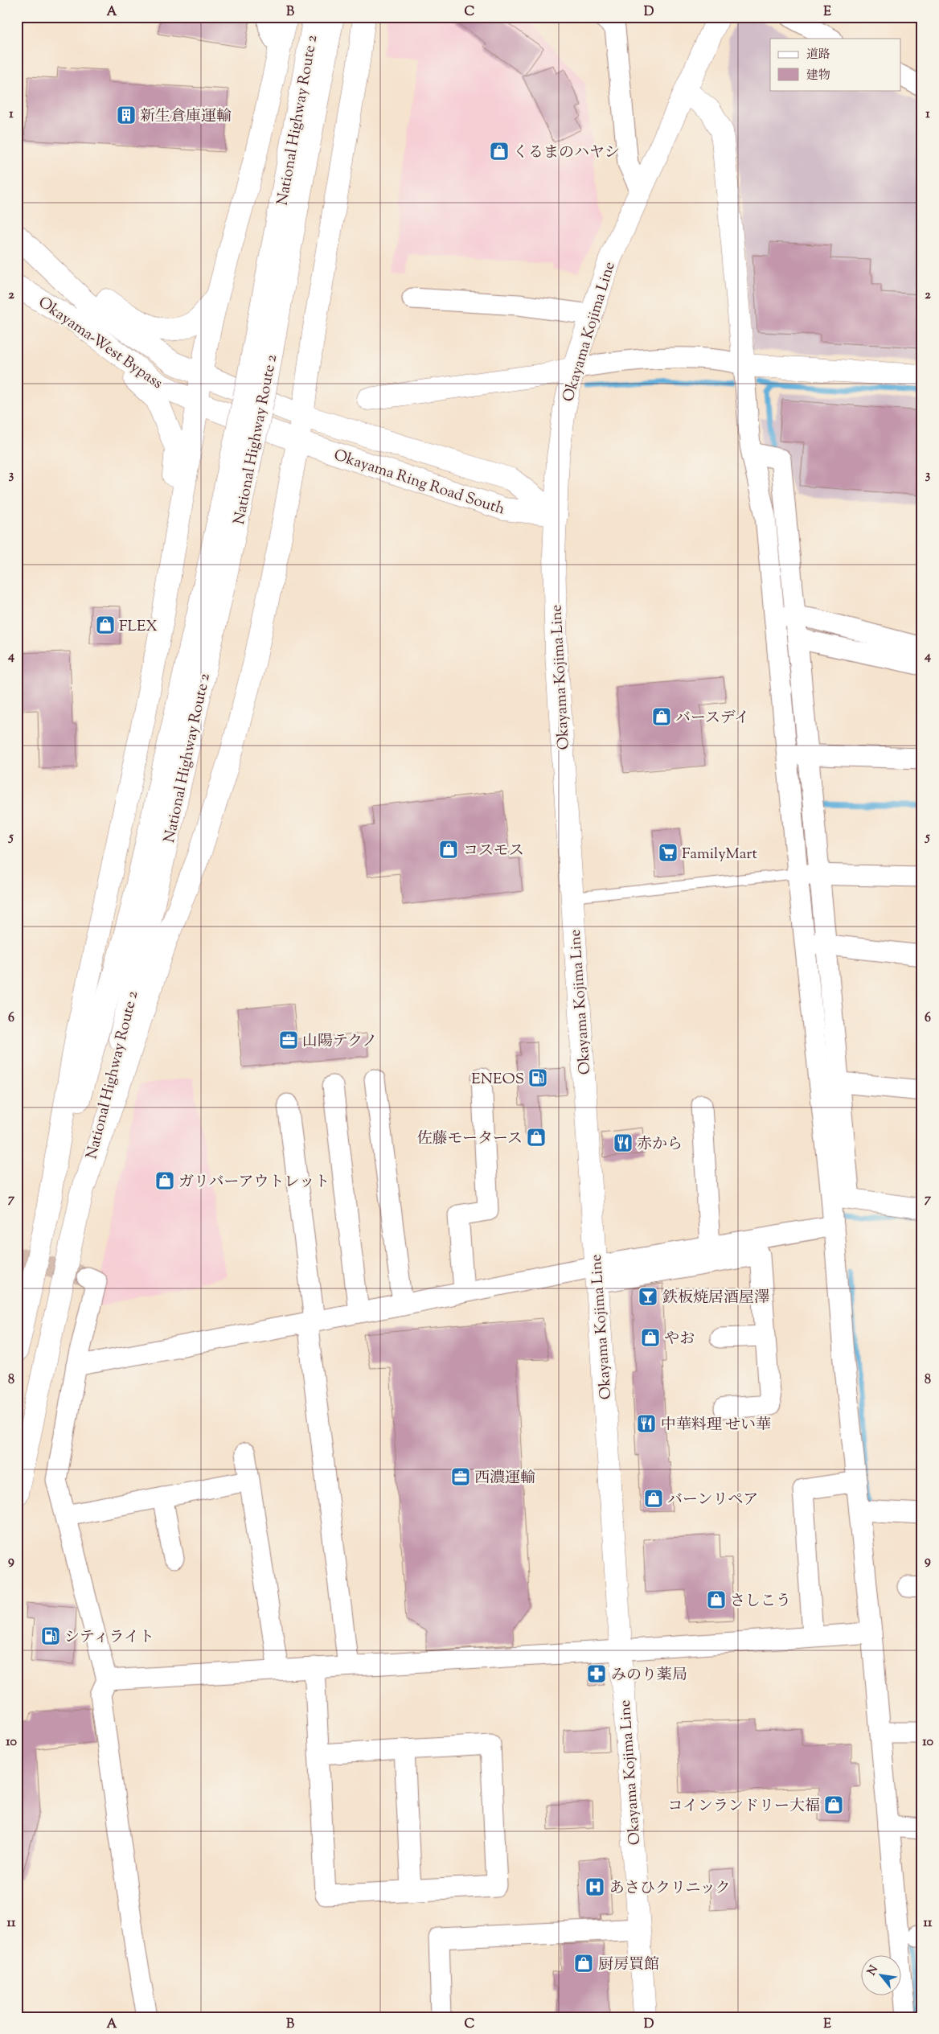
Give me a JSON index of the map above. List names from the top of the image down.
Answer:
{
  "streets": {
    "main road": [
      "National Highway Route 2",
      "Okayama Kojima Line",
      "Okayama-West Bypass",
      "Okayama Ring Road South"
    ]
  },
  "crossings": [
    ["Okayama Kojima Line", "Okayama Ring Road South"],
    ["Okayama-West Bypass", "Okayama Ring Road South"]
  ],
  "places": {
    "building": ["新生倉庫運輸"],
    "shop": [
      "くるまのハヤシ",
      "FLEX",
      "バースデイ",
      "コスモス",
      "佐藤モータース",
      "ガリバーアウトレット",
      "やお",
      "バーンリペア",
      "さしこう",
      "コインランドリー大福",
      "厨房買館"
    ],
    "supermarket": ["FamilyMart"],
    "office": ["山陽テクノ", "西濃運輸"],
    "fuel station": ["ENEOS", "シティライト"],
    "restaurant": ["赤から", "中華料理 せい華"],
    "bar": ["鉄板焼居酒屋澤"],
    "pharmacy": ["みのり薬局"],
    "hospital": ["あさひクリニック"]
  },
  "legend": ["道路", "建物"],
  "north": "top left",
  "grid": {
    "columns": [
      "A",
      "B",
      "C",
      "D",
      "E"
    ],
    "rows": [
      "1",
      "2",
      "3",
      "4",
      "5",
      "6",
      "7",
      "8",
      "9",
      "10",
      "11"
    ]
  }
}
